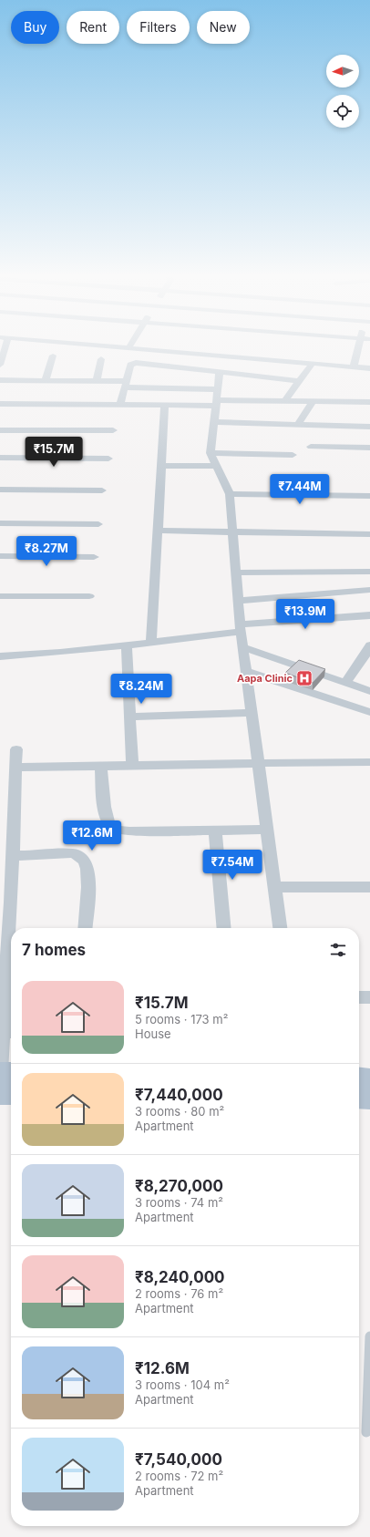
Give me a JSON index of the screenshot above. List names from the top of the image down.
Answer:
{
  "places": {
    "hospital": ["Aapa Clinic"]
  },
  "north": "left",
  "page": {
    "chip": [
      "Buy",
      "Rent",
      "Filters",
      "New"
    ],
    "price": [
      "₹15.7M",
      "₹7.44M",
      "₹8.27M",
      "₹13.9M",
      "₹8.24M",
      "₹12.6M",
      "₹7.54M"
    ],
    "heading": "7 homes",
    "list": [
      {
        "name": "₹15.7M",
        "note": "5 rooms · 173 m² · House"
      },
      {
        "name": "₹7,440,000",
        "note": "3 rooms · 80 m² · Apartment"
      },
      {
        "name": "₹8,270,000",
        "note": "3 rooms · 74 m² · Apartment"
      },
      {
        "name": "₹8,240,000",
        "note": "2 rooms · 76 m² · Apartment"
      },
      {
        "name": "₹12.6M",
        "note": "3 rooms · 104 m² · Apartment"
      },
      {
        "name": "₹7,540,000",
        "note": "2 rooms · 72 m² · Apartment"
      }
    ]
  }
}
